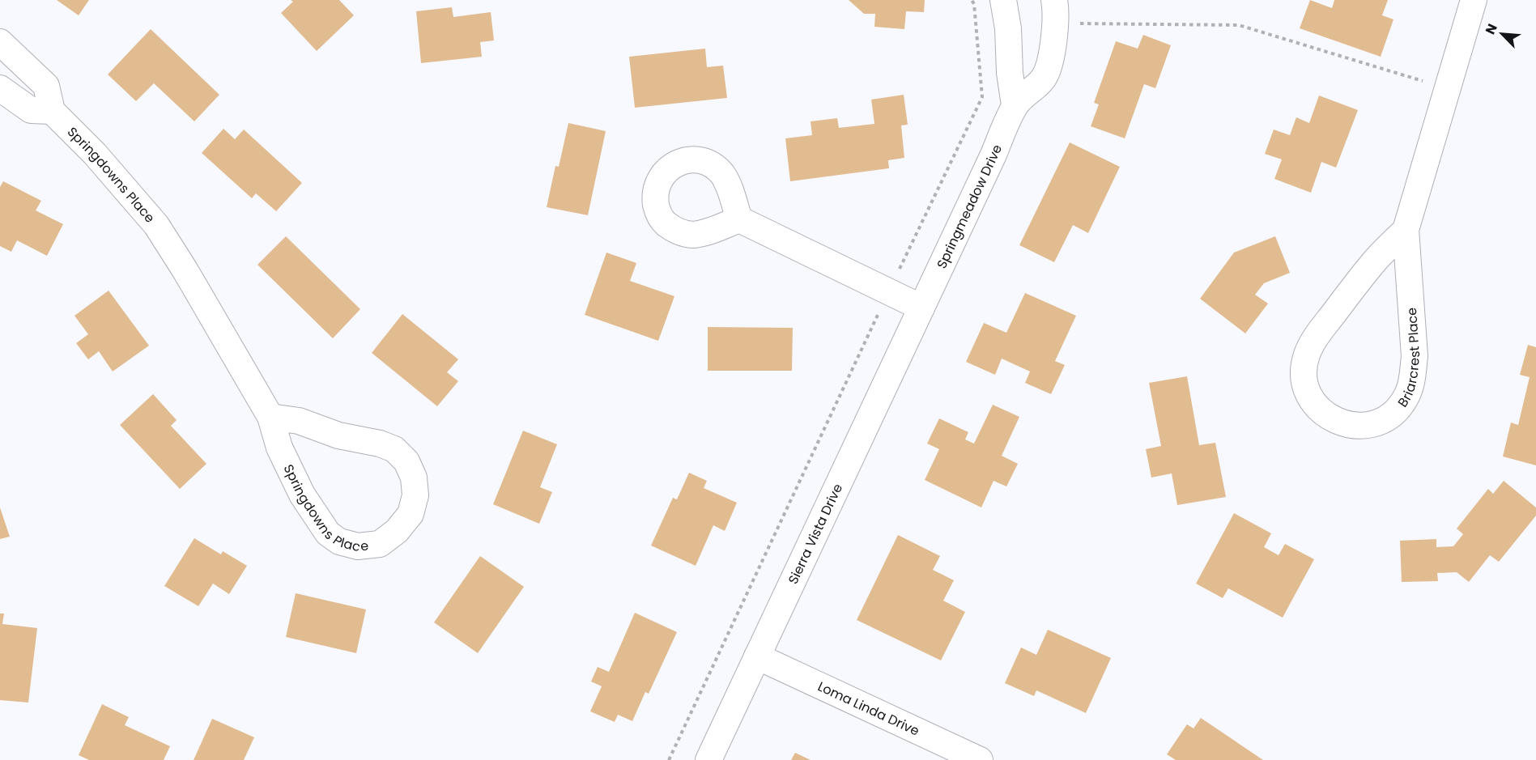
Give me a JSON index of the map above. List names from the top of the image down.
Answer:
{
  "streets": {
    "street": [
      "Springdowns Place",
      "Springmeadow Drive",
      "Briarcrest Place",
      "Sierra Vista Drive",
      "Loma Linda Drive"
    ]
  },
  "crossings": [
    ["Springmeadow Drive", "Sierra Vista Drive"],
    ["Sierra Vista Drive", "Loma Linda Drive"]
  ],
  "north": "top left"
}
